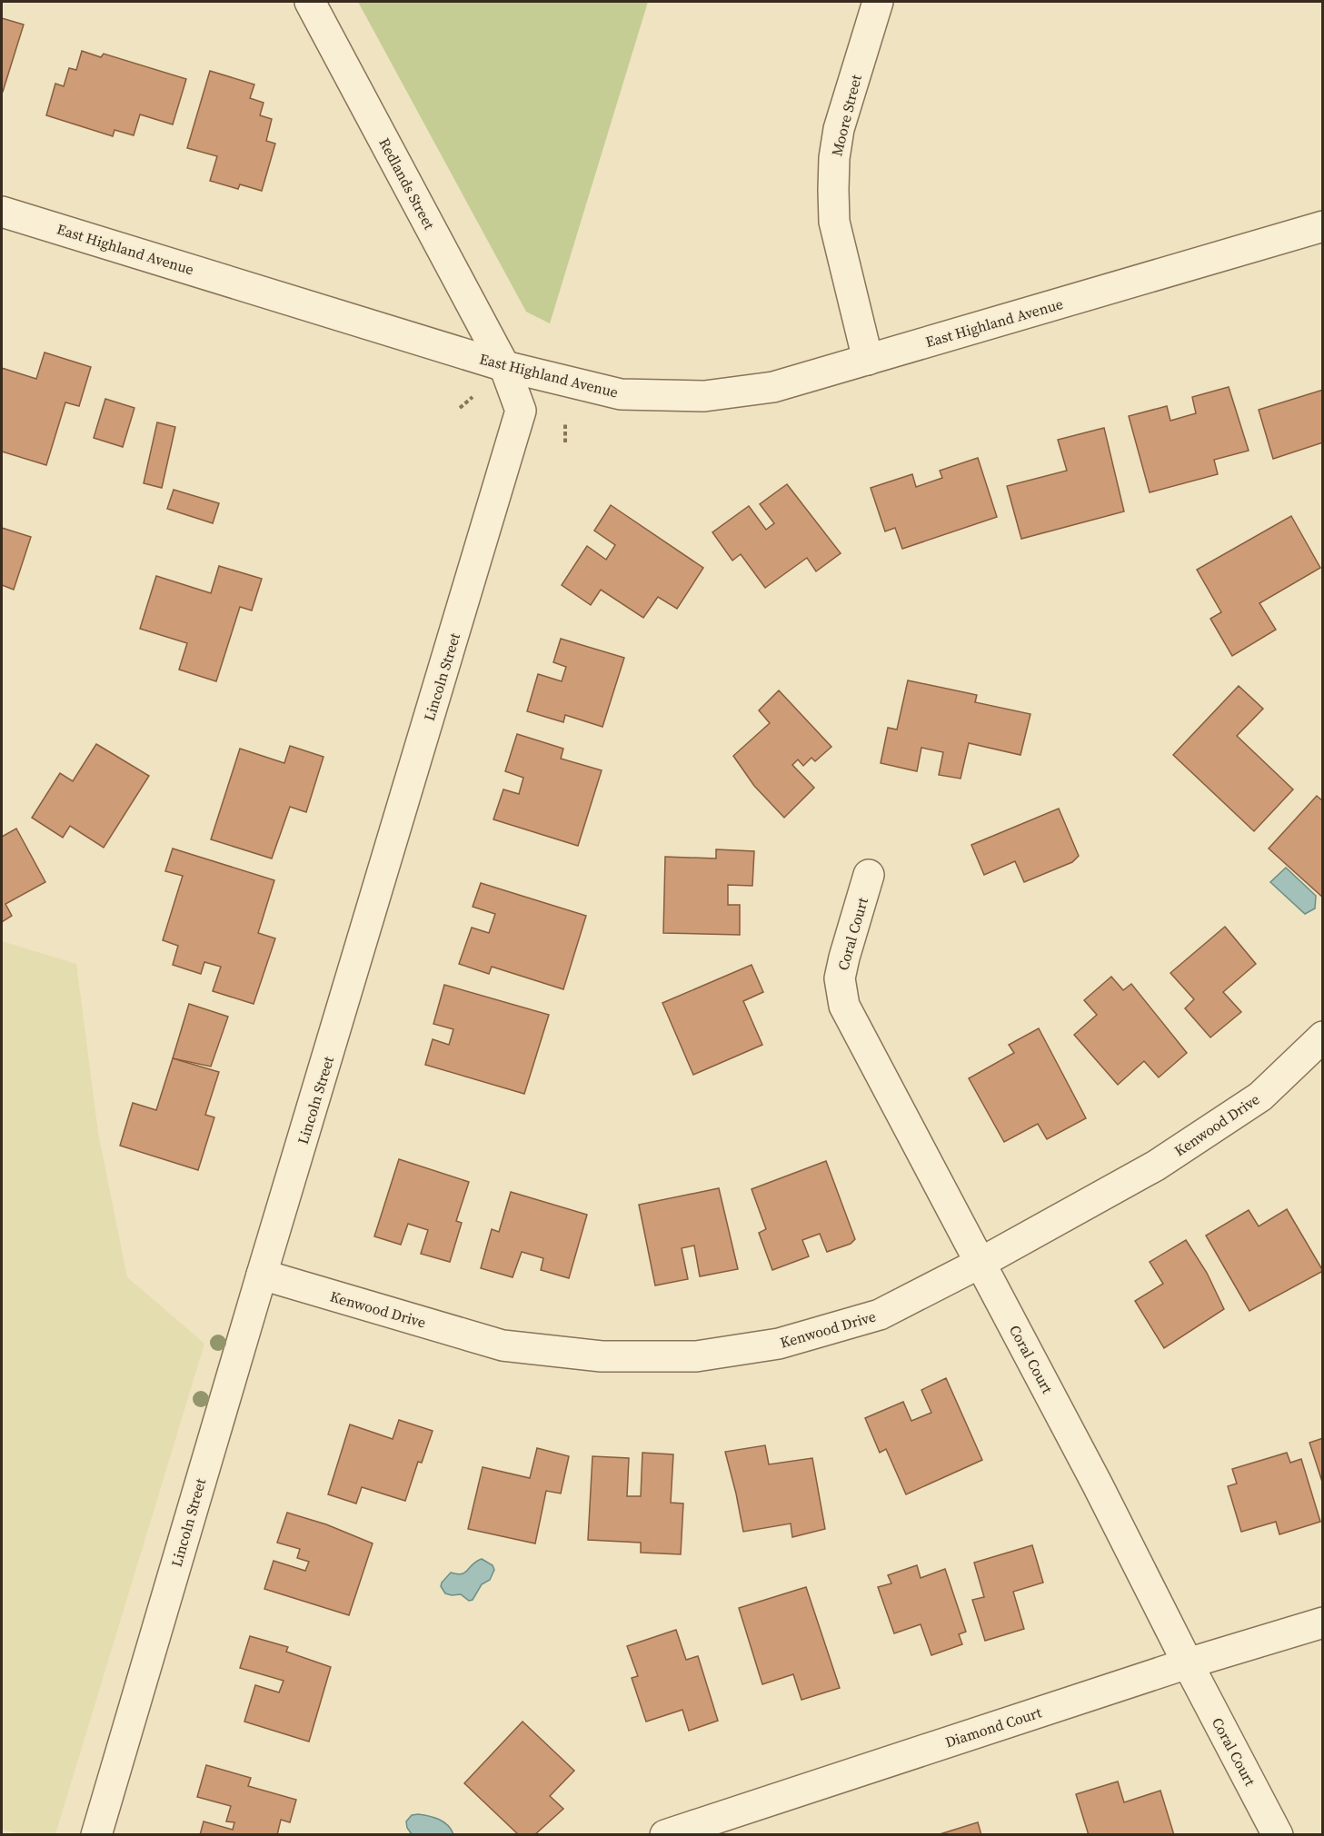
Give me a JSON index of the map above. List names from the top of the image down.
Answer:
{
  "streets": {
    "street": [
      "Moore Street",
      "Redlands Street",
      "East Highland Avenue",
      "Lincoln Street",
      "Coral Court",
      "Kenwood Drive",
      "Diamond Court"
    ]
  },
  "crossings": [
    ["Moore Street", "East Highland Avenue"],
    ["Redlands Street", "East Highland Avenue"],
    ["Redlands Street", "Lincoln Street"],
    ["East Highland Avenue", "Lincoln Street"],
    ["Lincoln Street", "Kenwood Drive"],
    ["Coral Court", "Kenwood Drive"],
    ["Coral Court", "Diamond Court"]
  ]
}
